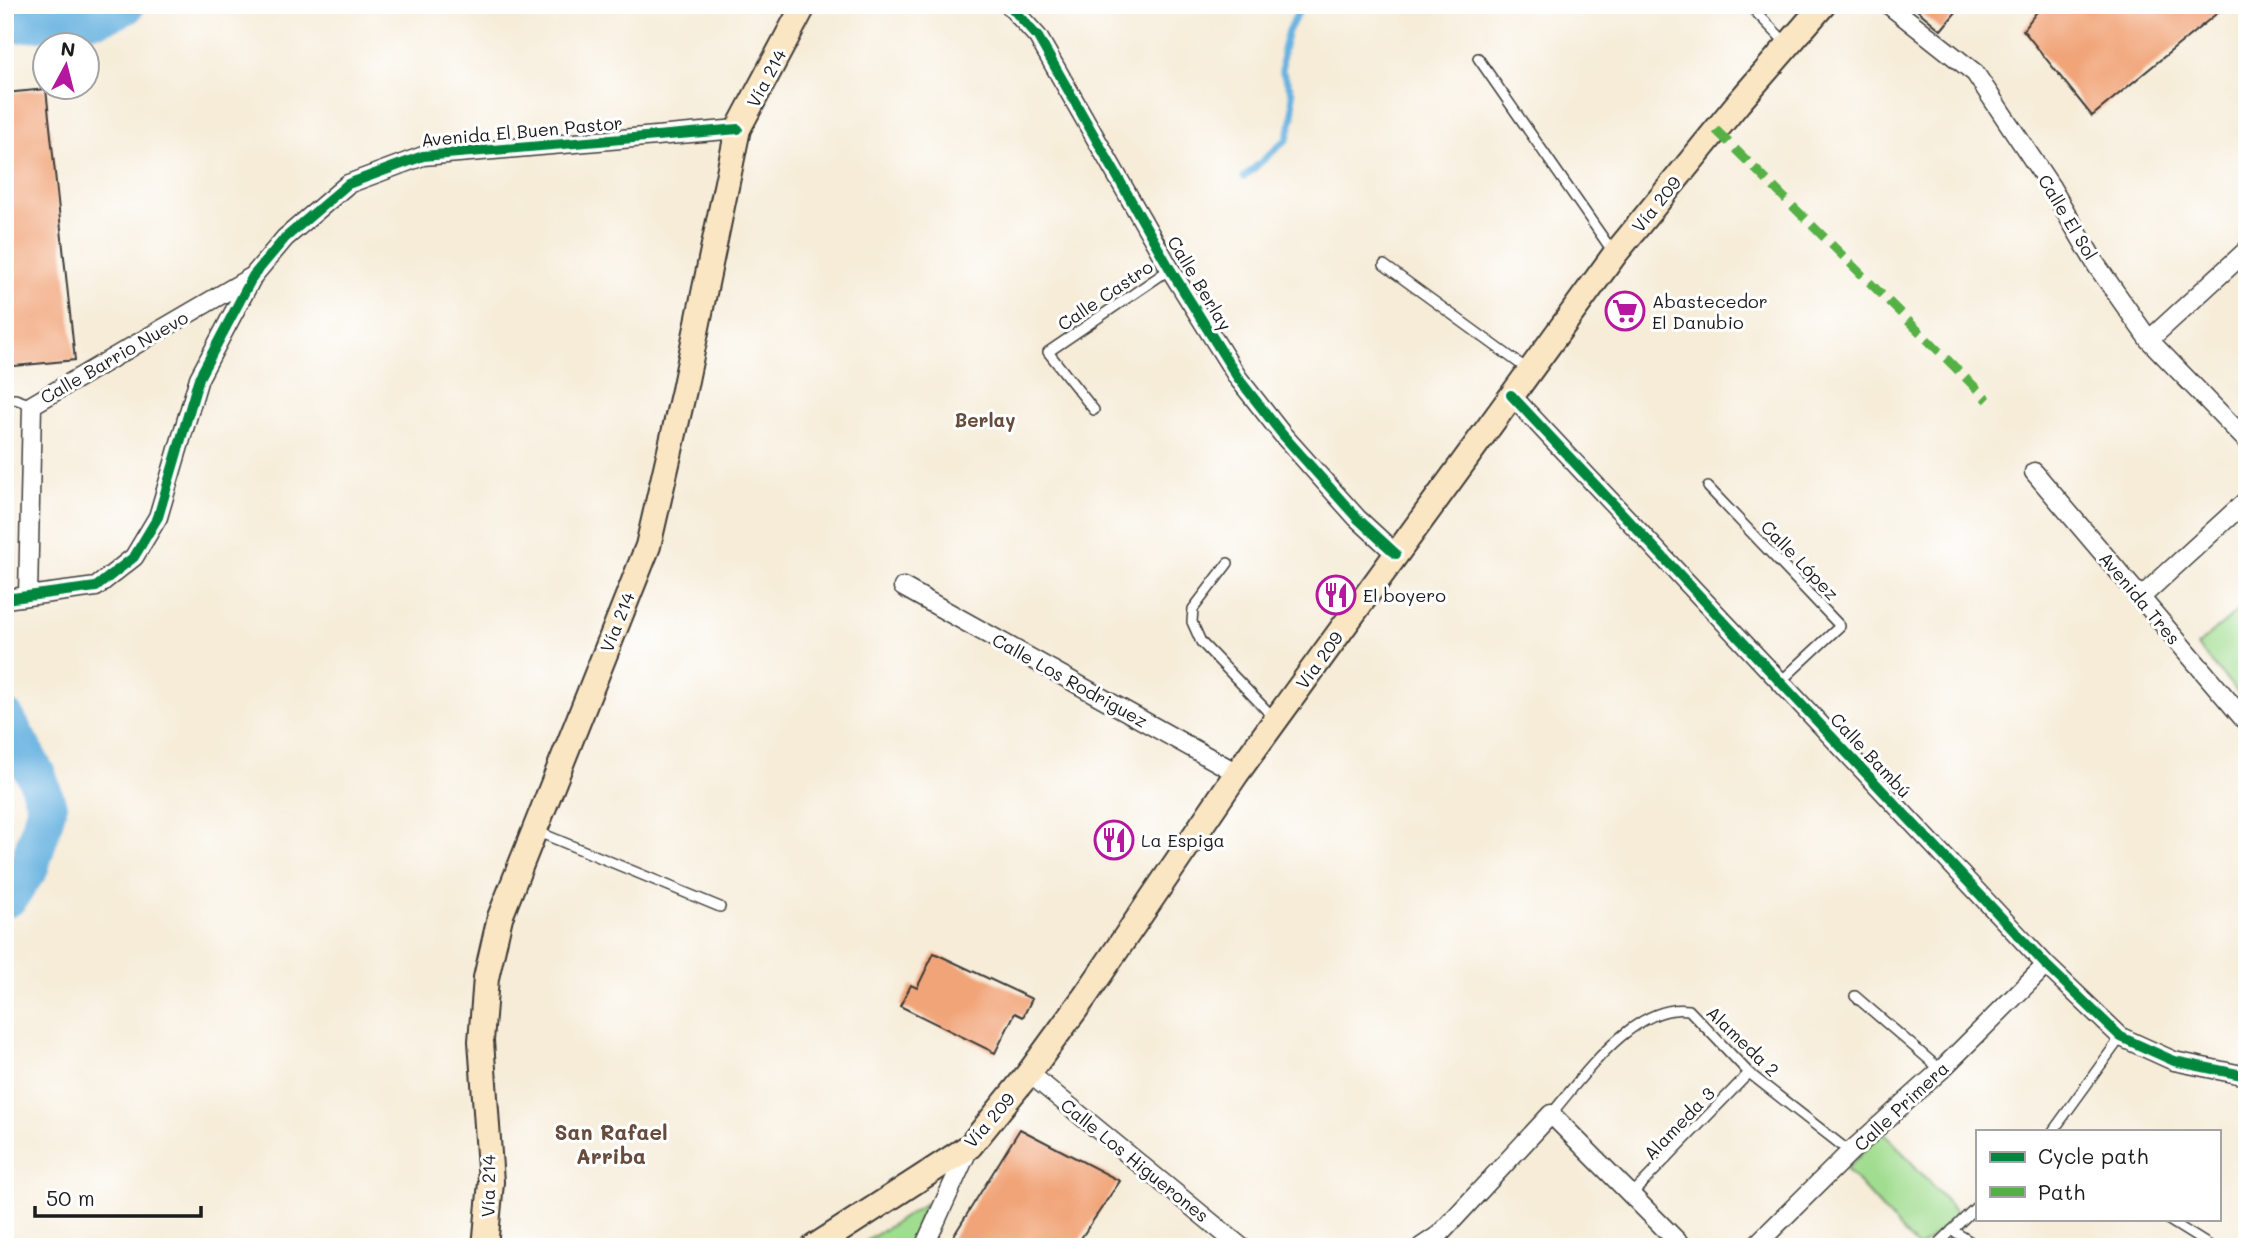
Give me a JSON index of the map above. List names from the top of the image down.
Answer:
{
  "streets": {
    "main road": ["Vía 214", "Vía 209"],
    "street": [
      "Avenida El Buen Pastor",
      "Calle El Sol",
      "Calle Berlay",
      "Calle Barrio Nuevo",
      "Avenida Tres",
      "Calle Los Rodriguez",
      "Calle Bambú",
      "Calle Primera",
      "Calle Los Higuerones"
    ],
    "lane": [
      "Calle Castro",
      "Calle López",
      "Alameda 2",
      "Alameda 3"
    ]
  },
  "crossings": [
    ["Vía 214", "Avenida El Buen Pastor"],
    ["Avenida El Buen Pastor", "Calle Barrio Nuevo"],
    ["Vía 209", "Calle Berlay"],
    ["Vía 209", "Calle Los Rodriguez"],
    ["Vía 209", "Calle Bambú"],
    ["Vía 209", "Calle Los Higuerones"],
    ["Calle Berlay", "Calle Castro"],
    ["Calle López", "Calle Bambú"],
    ["Calle Bambú", "Calle Primera"],
    ["Alameda 2", "Calle Primera"],
    ["Alameda 2", "Alameda 3"]
  ],
  "districts": ["Berlay", "San Rafael Arriba"],
  "places": {
    "supermarket": ["Abastecedor El Danubio"],
    "restaurant": ["El boyero", "La Espiga"]
  },
  "legend": ["Cycle path", "Path"],
  "scale_bar": "50 m",
  "north": "top"
}
